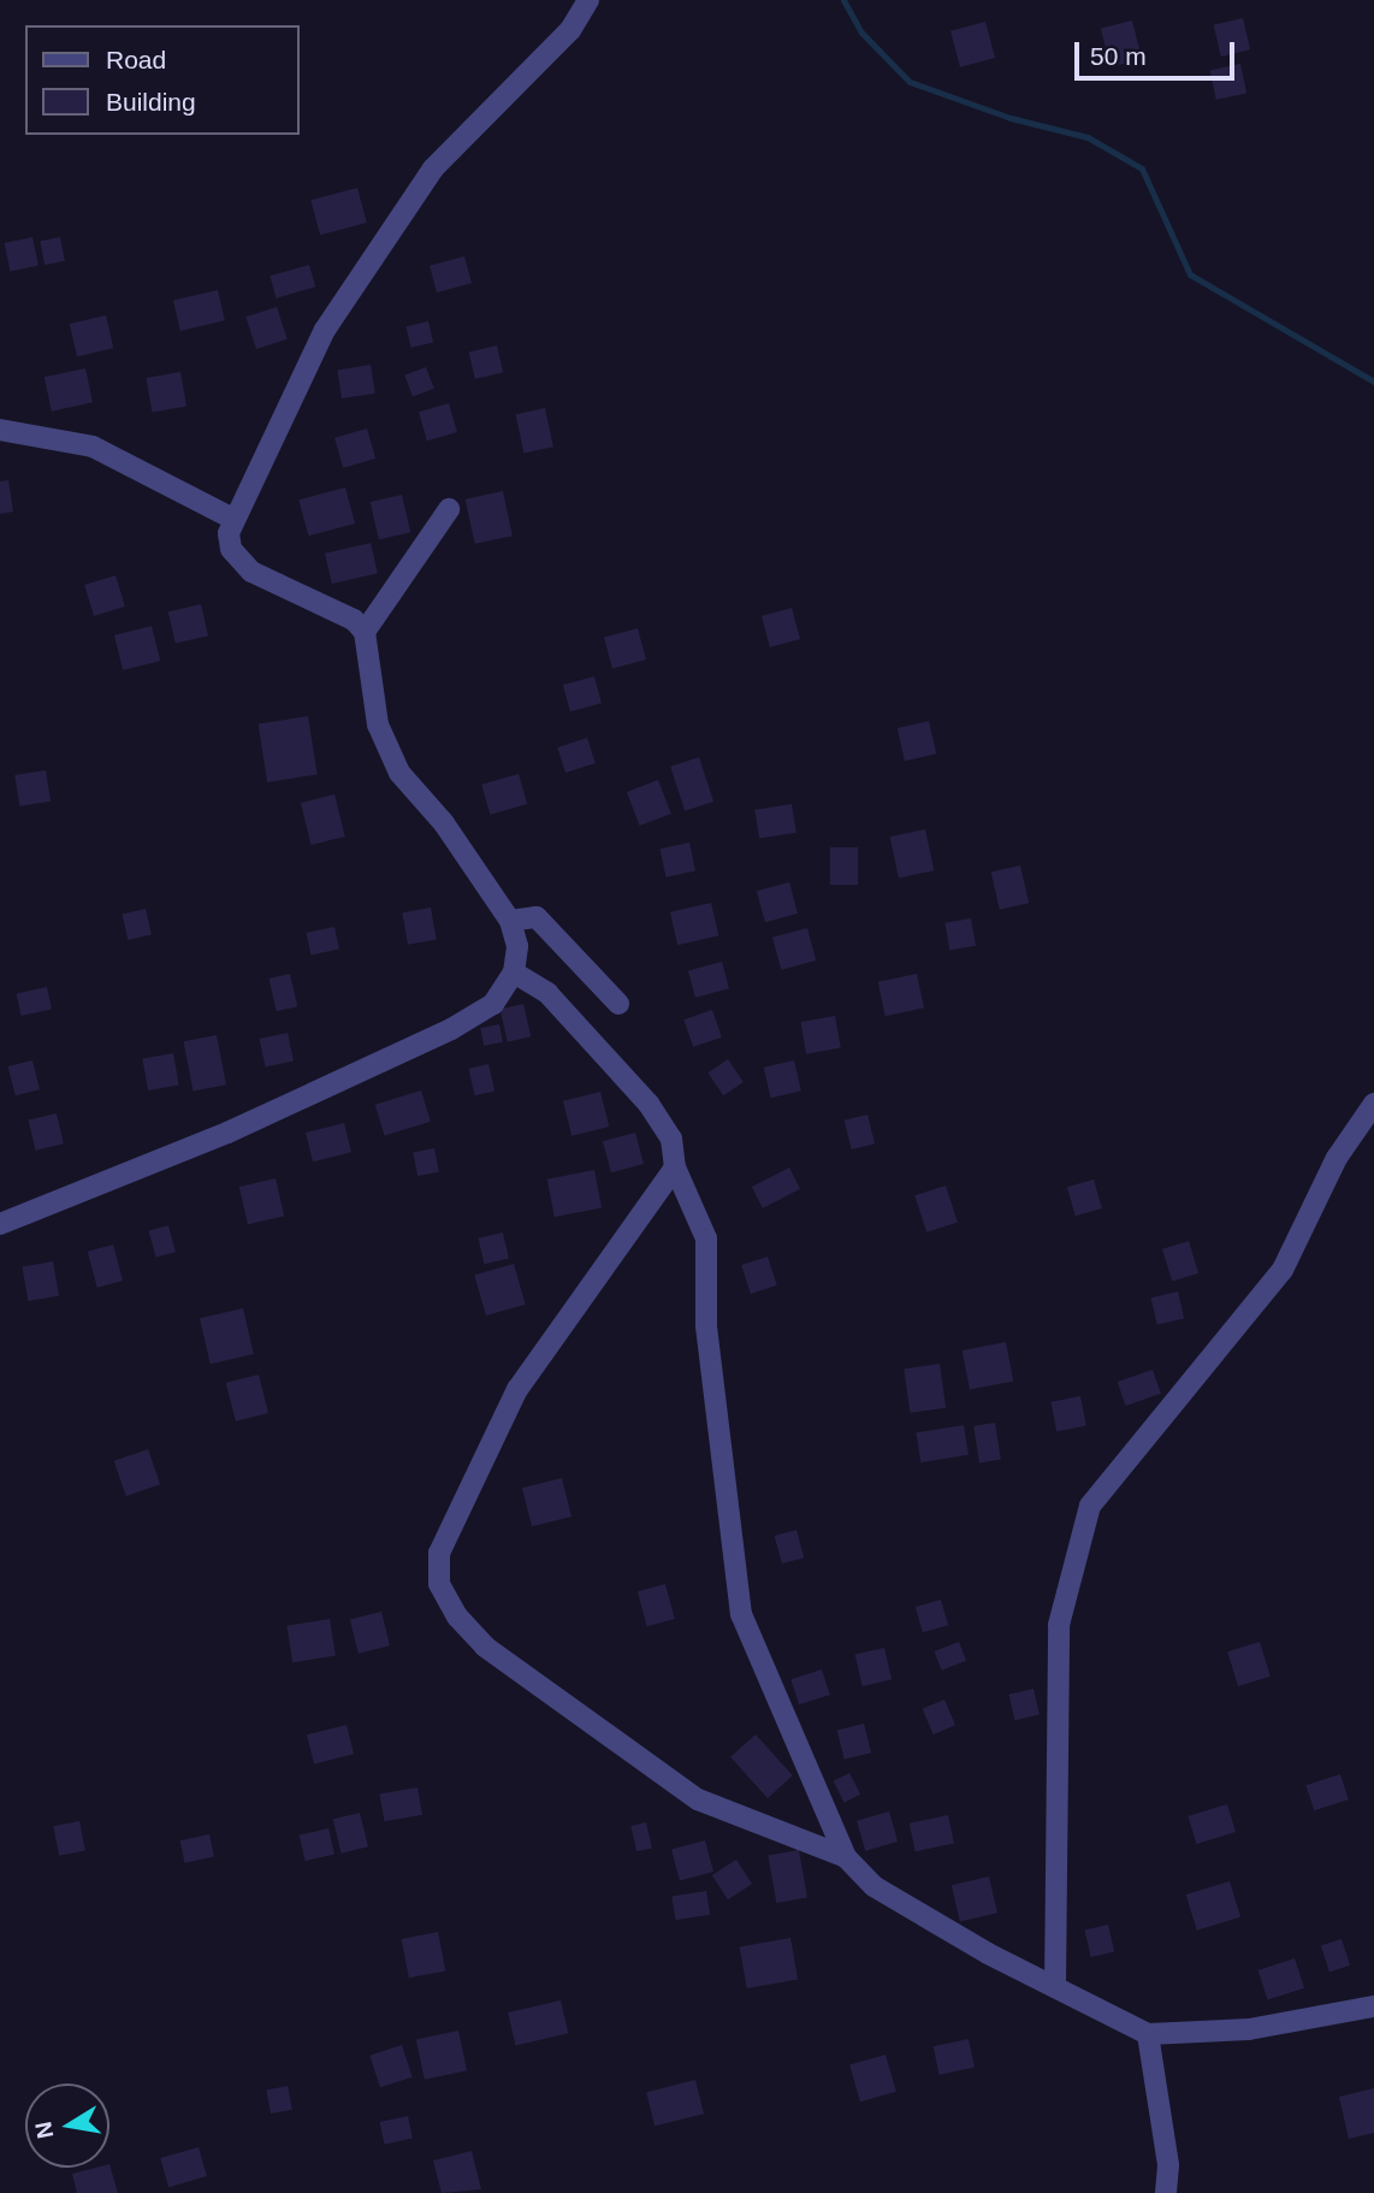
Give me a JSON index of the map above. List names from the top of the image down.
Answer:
{
  "legend": ["Road", "Building"],
  "scale_bar": "50 m",
  "north": "left"
}
